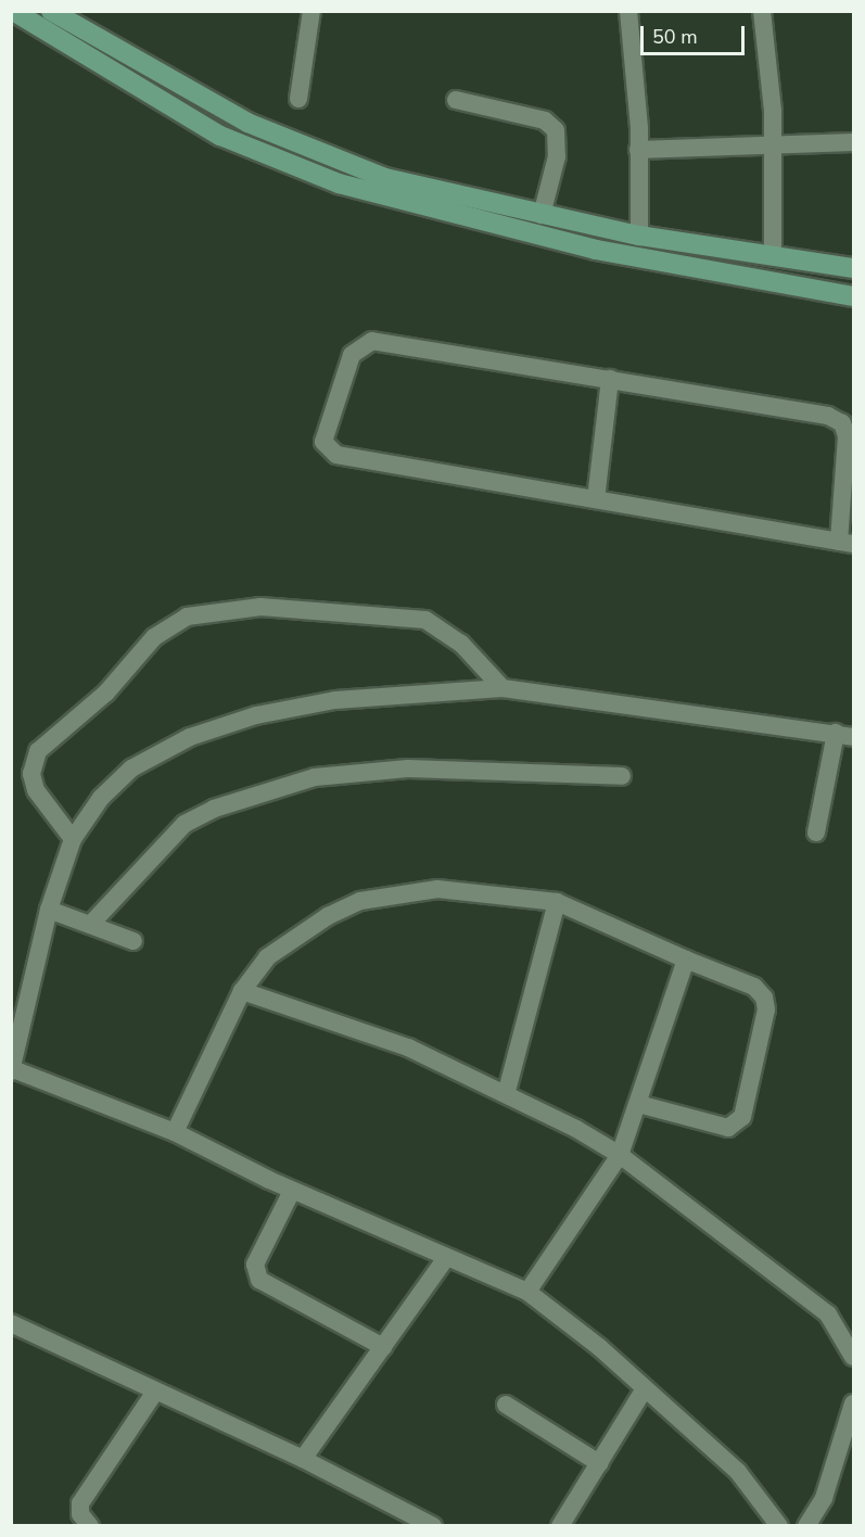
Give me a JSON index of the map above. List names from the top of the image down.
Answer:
{
  "scale_bar": "50 m"
}
